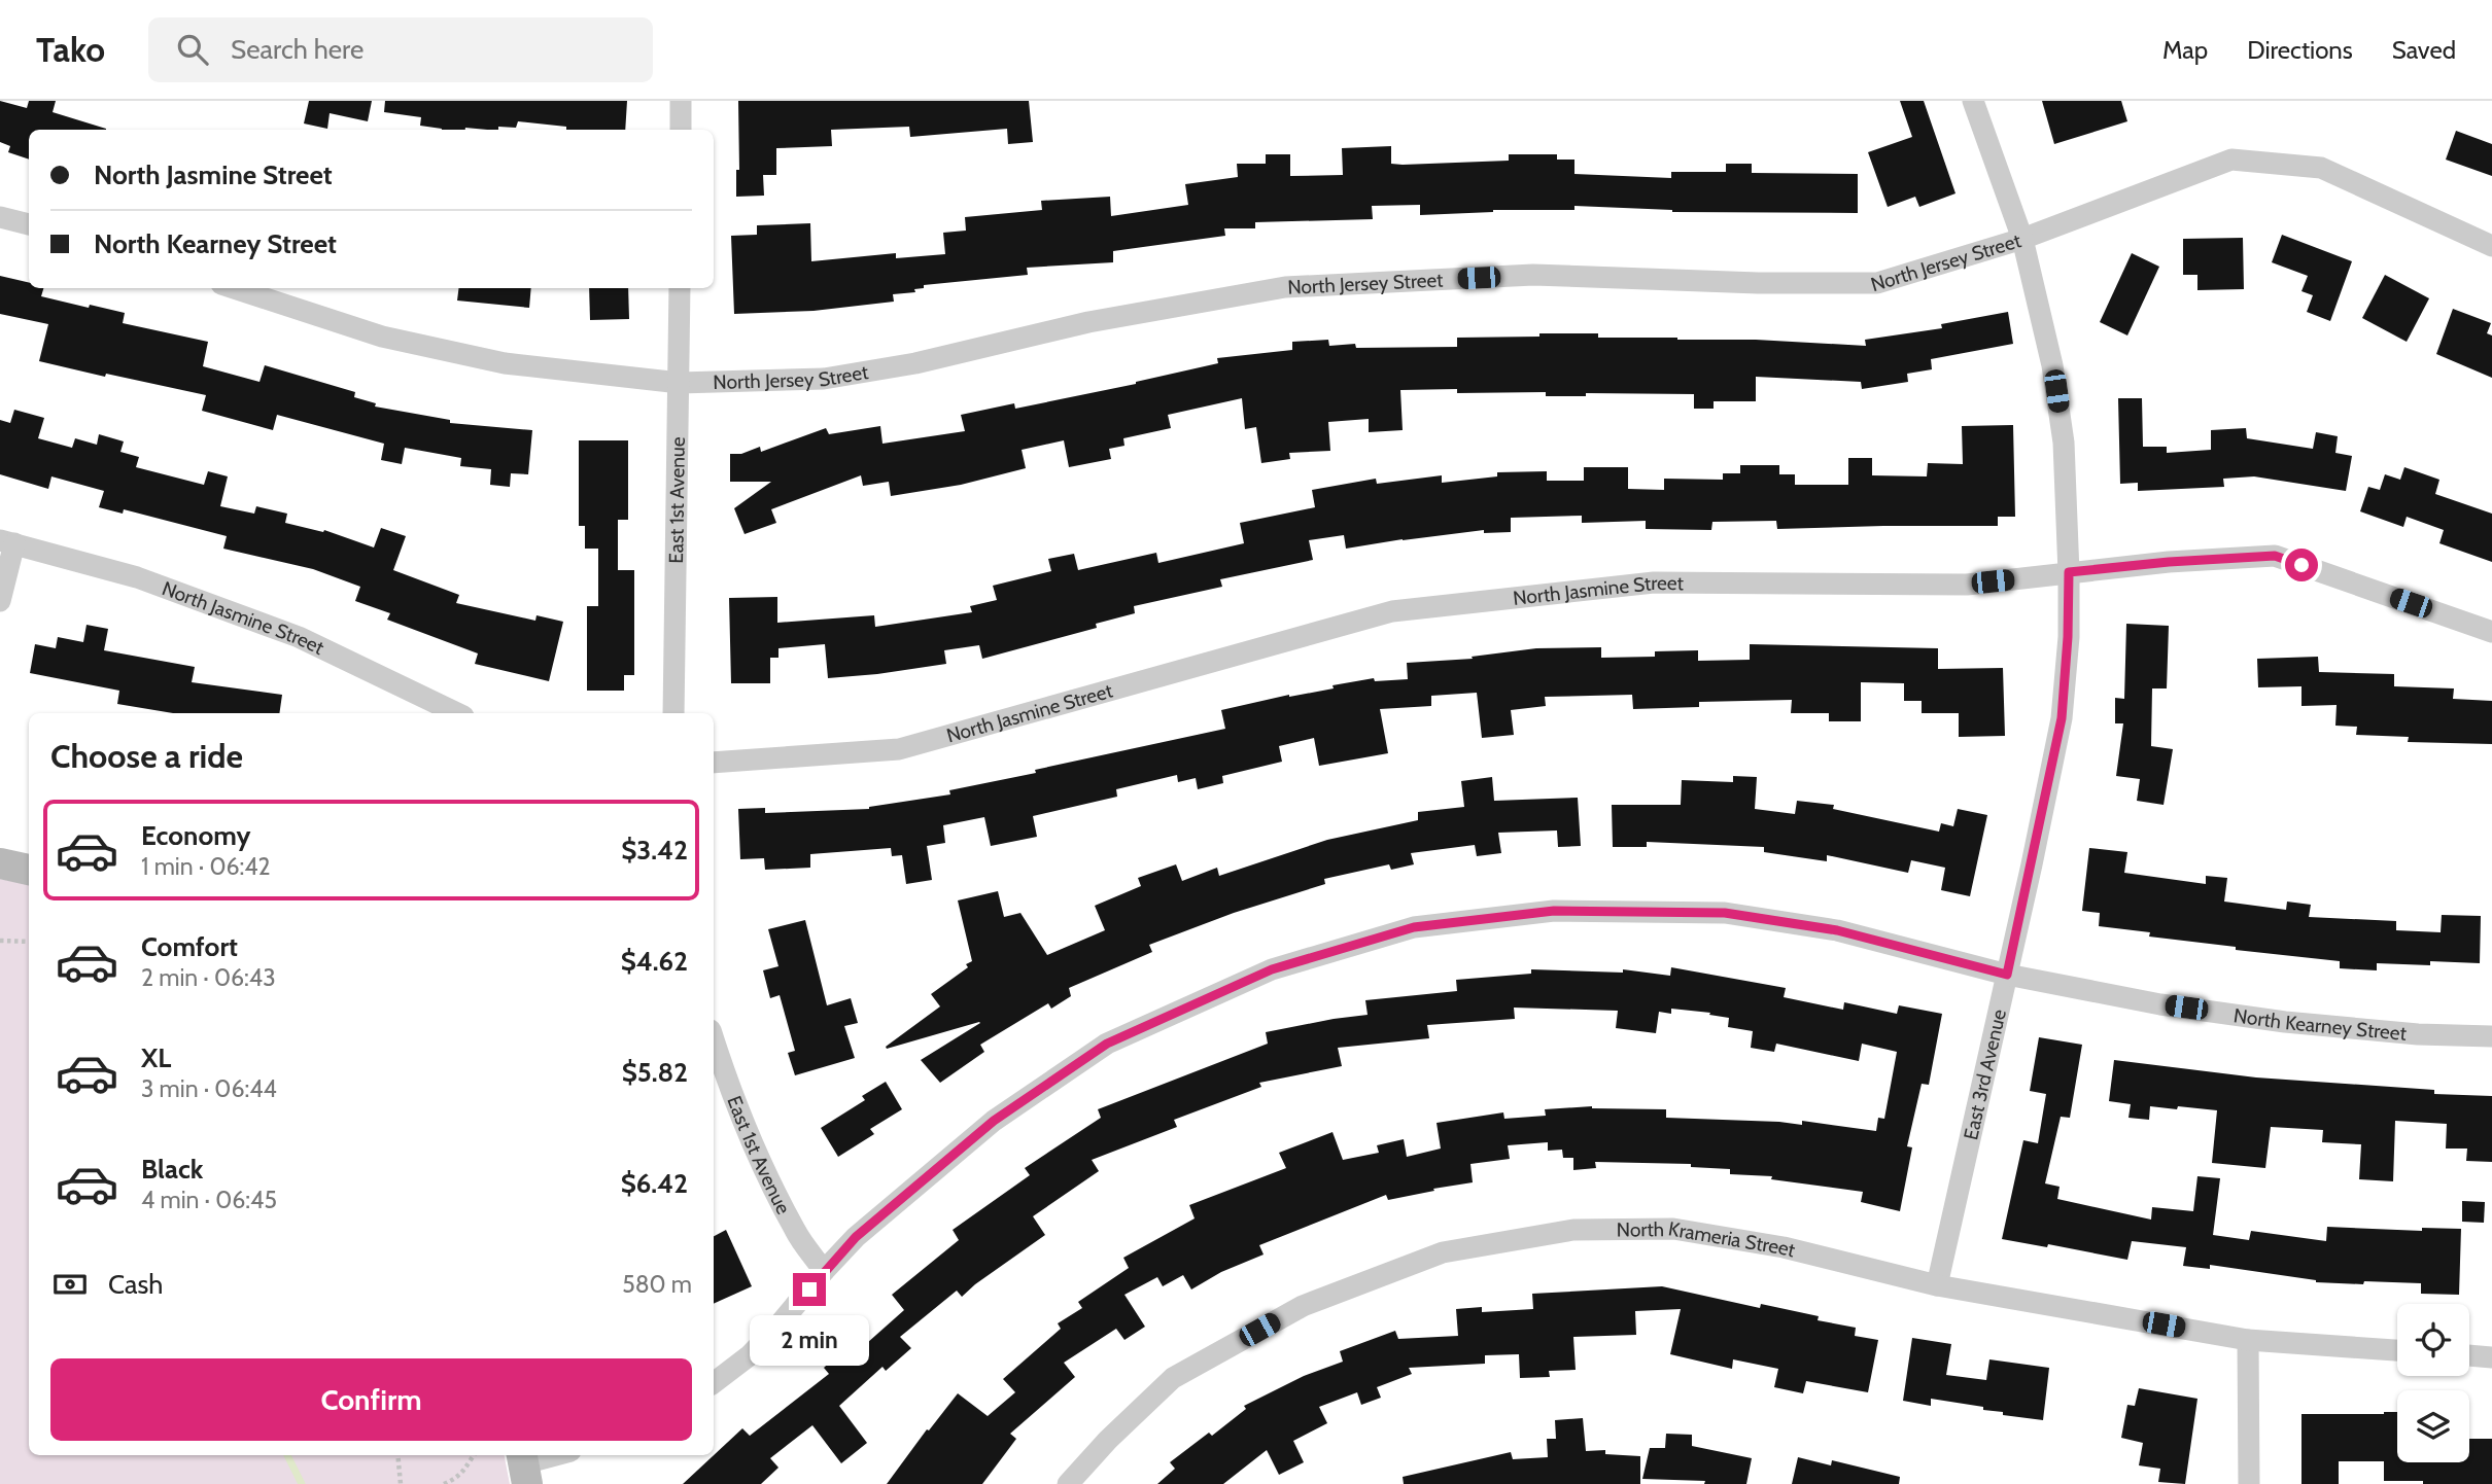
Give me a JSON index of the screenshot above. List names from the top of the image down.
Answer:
{
  "streets": {
    "street": [
      "North Jersey Street",
      "East 1st Avenue",
      "North Jasmine Street",
      "North Kearney Street",
      "East 3rd Avenue",
      "North Krameria Street"
    ]
  },
  "crossings": [
    ["North Jersey Street", "East 1st Avenue"],
    ["North Jersey Street", "East 3rd Avenue"],
    ["East 1st Avenue", "North Kearney Street"],
    ["North Jasmine Street", "East 3rd Avenue"],
    ["North Kearney Street", "East 3rd Avenue"],
    ["East 3rd Avenue", "North Krameria Street"]
  ],
  "page": {
    "header": "Tako",
    "search": "Search here",
    "nav": ["Map", "Directions", "Saved"],
    "banner": ["North Jasmine Street", "North Kearney Street"],
    "heading": "Choose a ride",
    "list": [
      {
        "name": "Economy",
        "note": "1 min · 06:42",
        "value": "$3.42"
      },
      {
        "name": "Comfort",
        "note": "2 min · 06:43",
        "value": "$4.62"
      },
      {
        "name": "XL",
        "note": "3 min · 06:44",
        "value": "$5.82"
      },
      {
        "name": "Black",
        "note": "4 min · 06:45",
        "value": "$6.42"
      }
    ],
    "pay": ["Cash", "580 m"],
    "bubble": "2 min",
    "buttons": "Confirm"
  }
}
